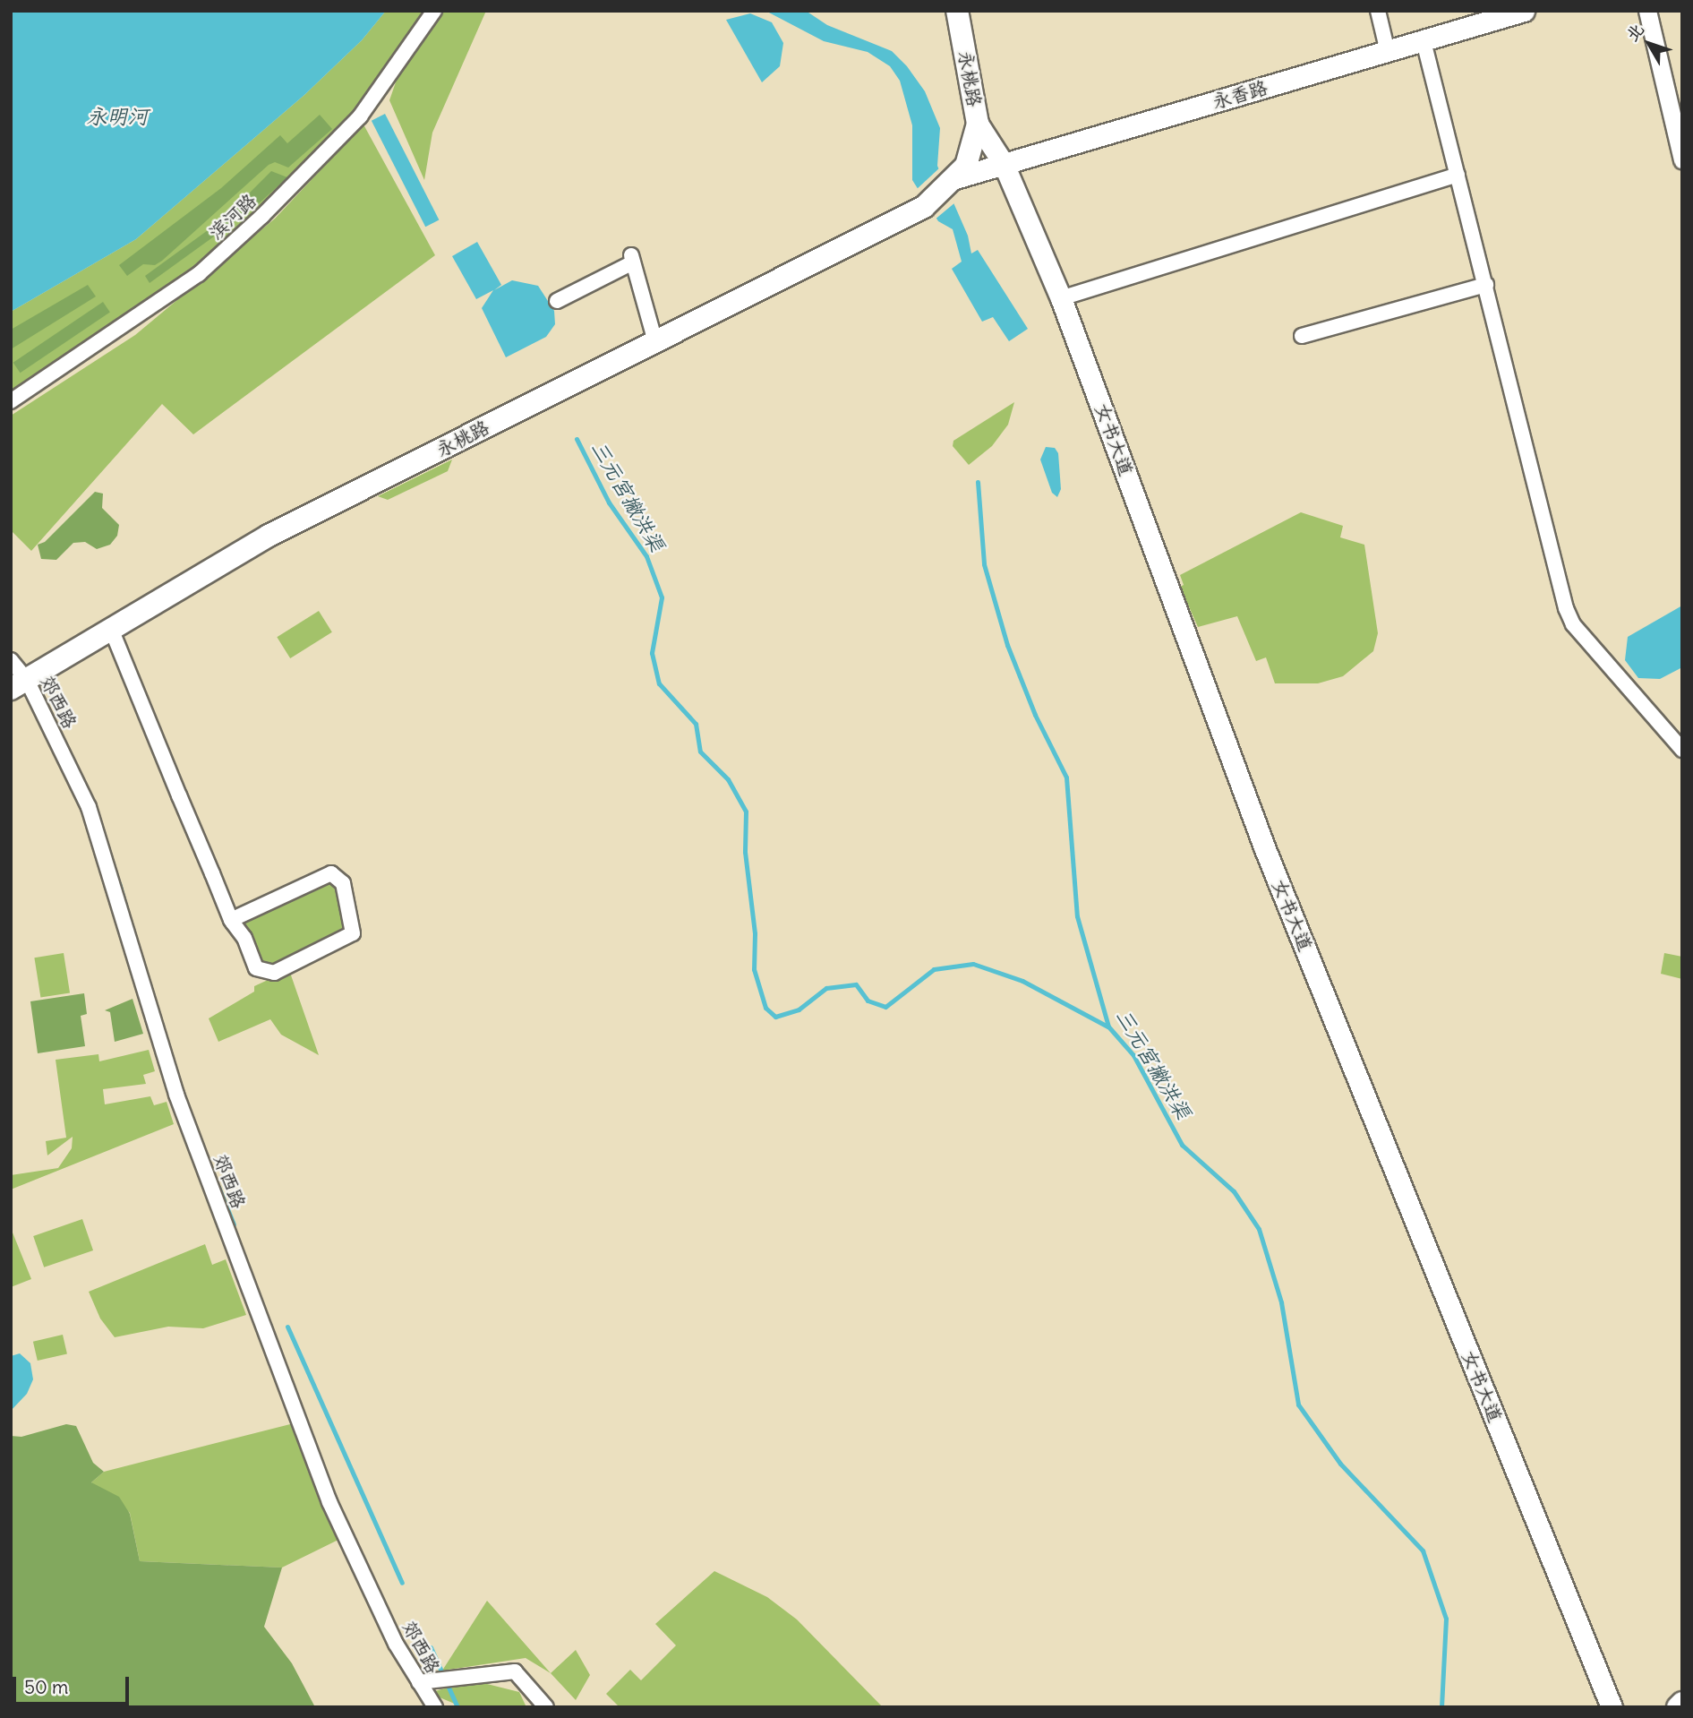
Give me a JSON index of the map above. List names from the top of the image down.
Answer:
{
  "streets": {
    "main road": ["永桃路", "永香路", "女书大道"],
    "street": ["滨河路", "郊西路"]
  },
  "crossings": [
    ["永桃路", "永香路"],
    ["永桃路", "女书大道"],
    ["永桃路", "郊西路"],
    ["永香路", "女书大道"]
  ],
  "water": ["永明河", "三元宫撇洪渠"],
  "scale_bar": "50 m",
  "north": "top left"
}
